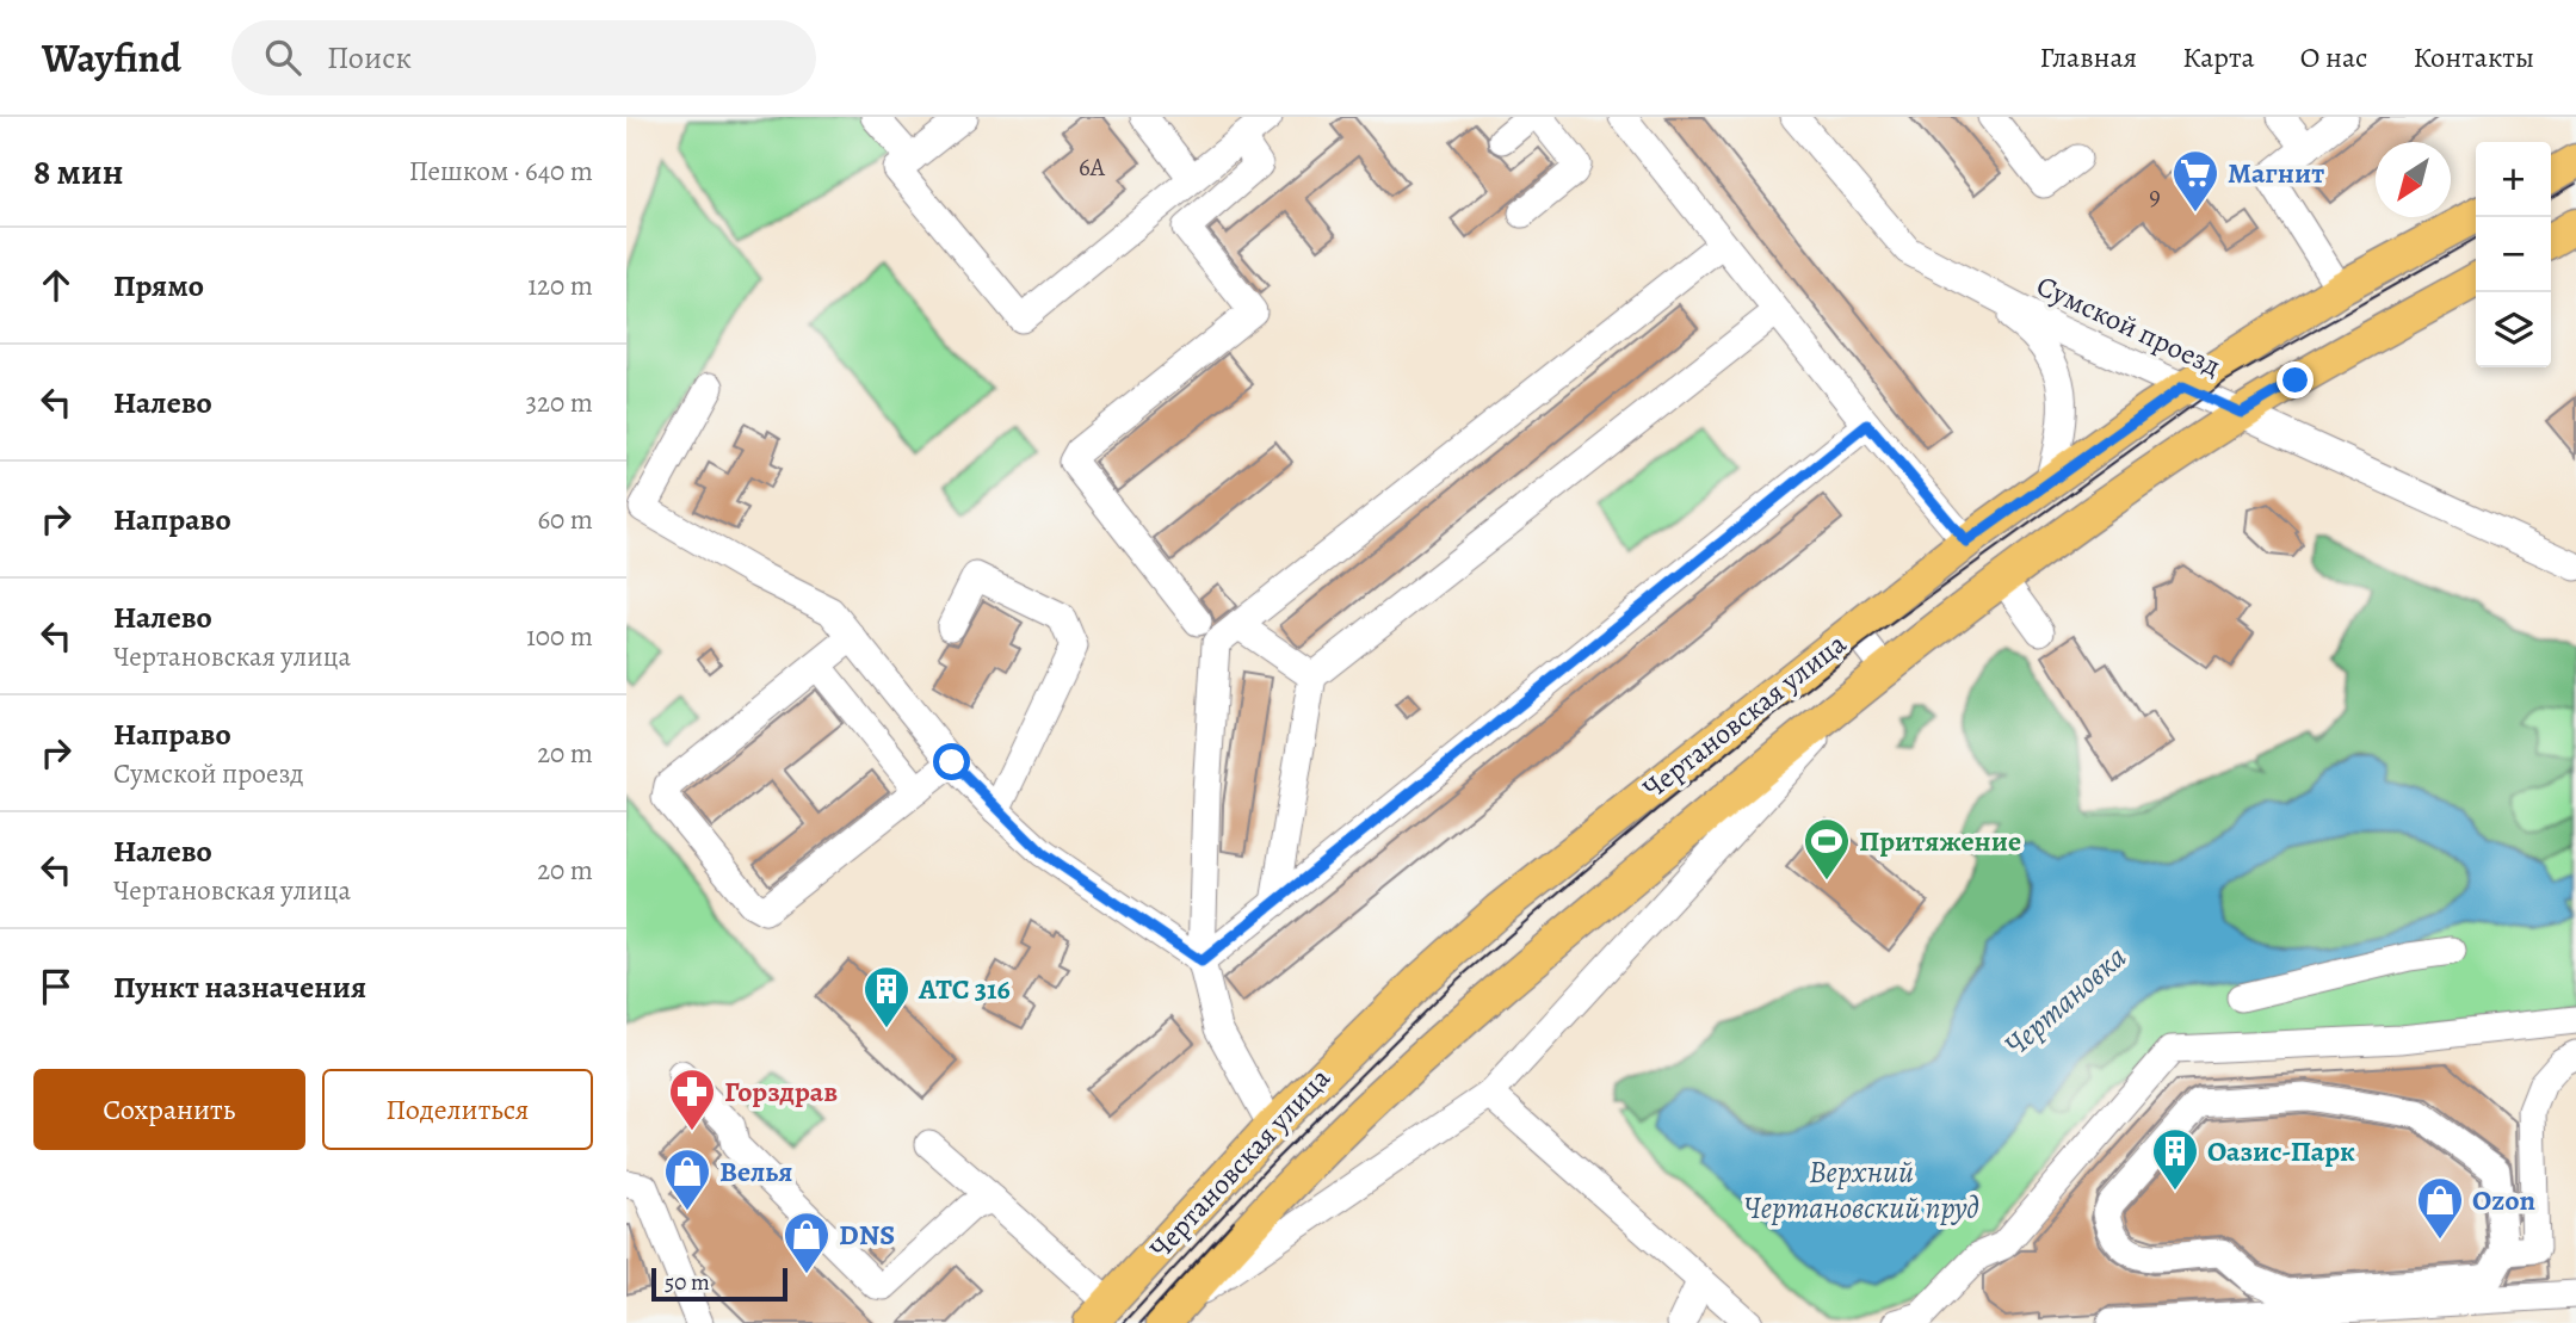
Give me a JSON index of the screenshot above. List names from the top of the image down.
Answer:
{
  "streets": {
    "main road": ["Чертановская улица"],
    "street": ["Сумской проезд"]
  },
  "crossings": [
    ["Сумской проезд", "Чертановская улица"]
  ],
  "water": ["Чертановка", "Верхний Чертановский пруд"],
  "places": {
    "supermarket": ["Магнит"],
    "sports": ["Притяжение"],
    "building": ["АТС 316", "Оазис-Парк"],
    "pharmacy": ["Горздрав"],
    "shop": ["Велья", "Ozon", "DNS"]
  },
  "house_numbers": ["6А", "9"],
  "scale_bar": "50 m",
  "north": "bottom left",
  "page": {
    "header": "Wayfind",
    "search": "Поиск",
    "nav": [
      "Главная",
      "Карта",
      "О нас",
      "Контакты"
    ],
    "heading": ["8 мин", "Пешком · 640 m"],
    "map_buttons": ["+", "−"],
    "list": [
      ["Прямо", "120 m"],
      ["Налево", "320 m"],
      ["Направо", "60 m"],
      ["Налево", "Чертановская улица", "100 m"],
      ["Направо", "Сумской проезд", "20 m"],
      ["Налево", "Чертановская улица", "20 m"],
      "Пункт назначения"
    ],
    "buttons": ["Сохранить", "Поделиться"],
    "scale": "50 m"
  }
}
